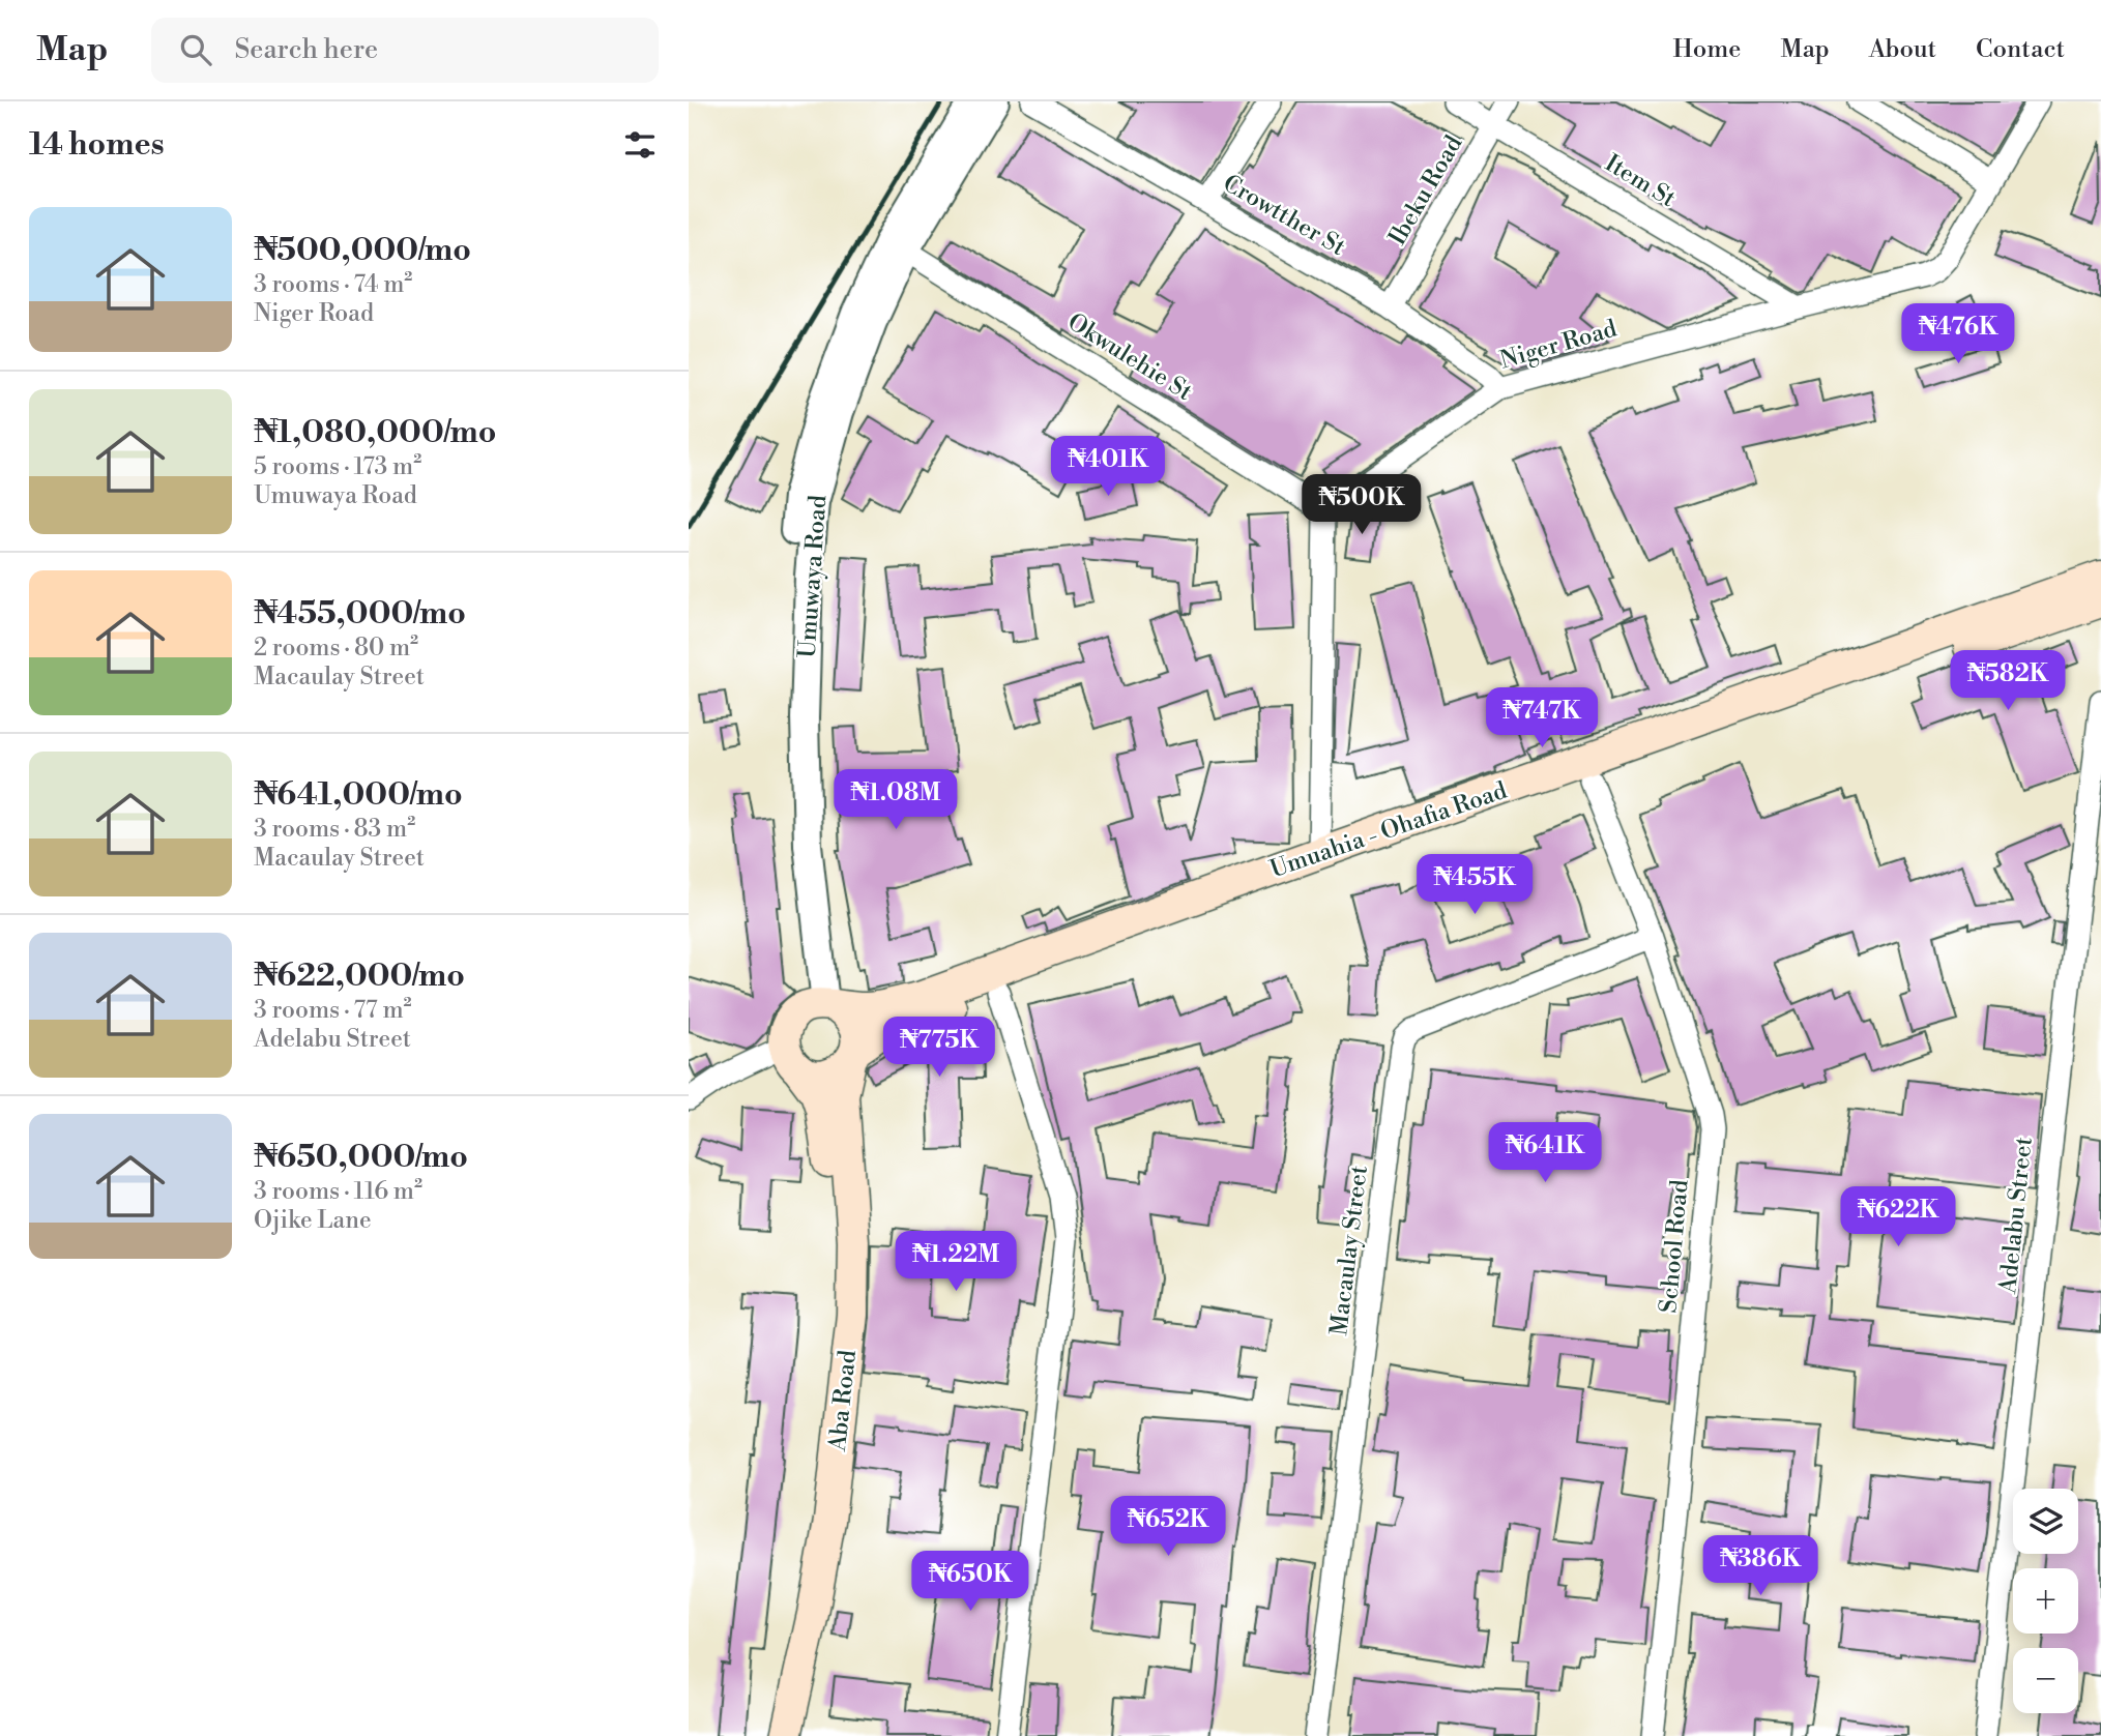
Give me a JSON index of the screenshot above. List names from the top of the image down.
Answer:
{
  "streets": {
    "main road": ["Umuahia - Ohafia Road", "Aba Road"],
    "street": [
      "Item St",
      "Ibeku Road",
      "Crowtther St",
      "Niger Road",
      "Okwulehie St",
      "Umuwaya Road",
      "Adelabu Street",
      "School Road",
      "Macaulay Street"
    ]
  },
  "crossings": [
    ["Item St", "Ibeku Road"],
    ["Item St", "Niger Road"],
    ["Ibeku Road", "Crowtther St"],
    ["Crowtther St", "Niger Road"],
    ["Niger Road", "Okwulehie St"],
    ["Okwulehie St", "Umuwaya Road"],
    ["Umuwaya Road", "Umuahia - Ohafia Road"],
    ["Umuwaya Road", "Aba Road"],
    ["Umuahia - Ohafia Road", "School Road"],
    ["Umuahia - Ohafia Road", "Aba Road"],
    ["School Road", "Macaulay Street"]
  ],
  "page": {
    "header": "Map",
    "search": "Search here",
    "nav": [
      "Home",
      "Map",
      "About",
      "Contact"
    ],
    "heading": "14 homes",
    "list": [
      {
        "name": "₦500,000/mo",
        "note": "3 rooms · 74 m² · Niger Road"
      },
      {
        "name": "₦1,080,000/mo",
        "note": "5 rooms · 173 m² · Umuwaya Road"
      },
      {
        "name": "₦455,000/mo",
        "note": "2 rooms · 80 m² · Macaulay Street"
      },
      {
        "name": "₦641,000/mo",
        "note": "3 rooms · 83 m² · Macaulay Street"
      },
      {
        "name": "₦622,000/mo",
        "note": "3 rooms · 77 m² · Adelabu Street"
      },
      {
        "name": "₦650,000/mo",
        "note": "3 rooms · 116 m² · Ojike Lane"
      }
    ],
    "price": [
      "₦476K",
      "₦401K",
      "₦500K",
      "₦582K",
      "₦747K",
      "₦1.08M",
      "₦455K",
      "₦775K",
      "₦641K",
      "₦622K",
      "₦1.22M",
      "₦652K",
      "₦386K",
      "₦650K"
    ],
    "map_buttons": ["+", "−"]
  }
}
